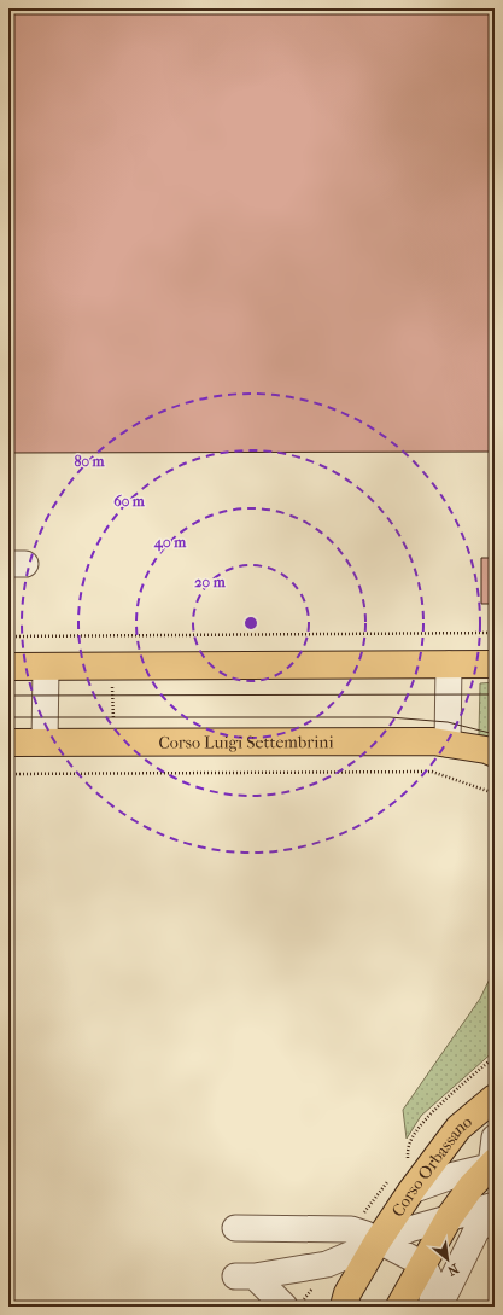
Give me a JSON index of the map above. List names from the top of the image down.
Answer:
{
  "streets": {
    "main road": ["Corso Luigi Settembrini", "Corso Orbassano"]
  },
  "north": "bottom right",
  "rings": [
    "80 m",
    "60 m",
    "40 m",
    "20 m"
  ]
}
